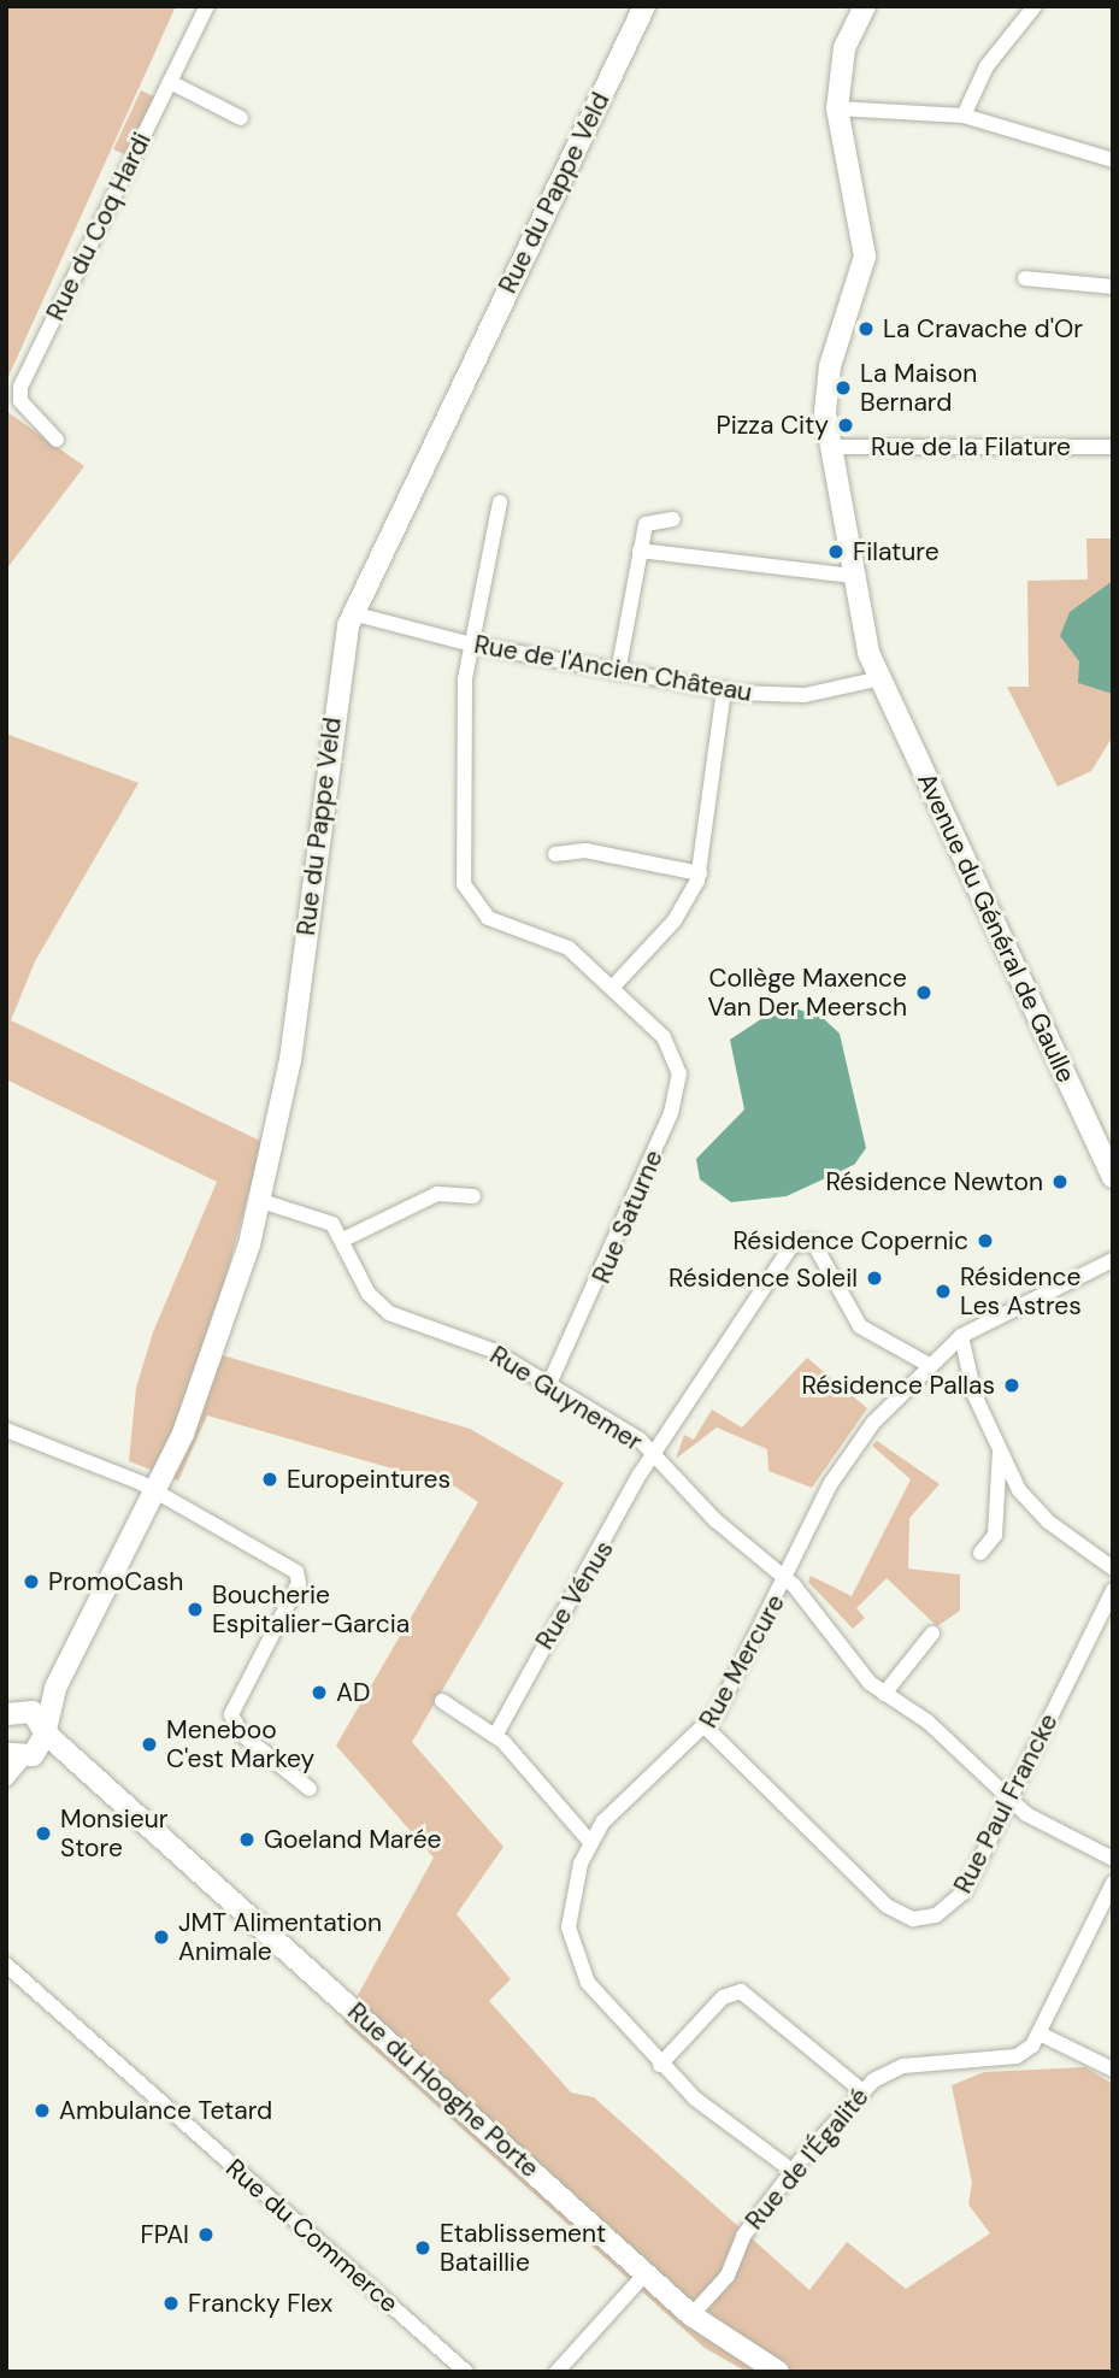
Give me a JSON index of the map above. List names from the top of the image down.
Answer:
{
  "streets": {
    "street": [
      "Rue du Pappe Veld",
      "Rue du Coq Hardi",
      "Rue de la Filature",
      "Rue de l'Ancien Château",
      "Avenue du Général de Gaulle",
      "Rue Saturne",
      "Rue Guynemer",
      "Rue Vénus",
      "Rue Mercure",
      "Rue Paul Francke",
      "Rue du Hooghe Porte",
      "Rue de l'Égalité",
      "Rue du Commerce"
    ]
  },
  "crossings": [
    ["Rue du Pappe Veld", "Rue de l'Ancien Château"],
    ["Rue du Pappe Veld", "Rue Guynemer"],
    ["Rue du Pappe Veld", "Rue du Hooghe Porte"],
    ["Rue de la Filature", "Avenue du Général de Gaulle"],
    ["Rue de l'Ancien Château", "Avenue du Général de Gaulle"],
    ["Rue Saturne", "Rue Guynemer"],
    ["Rue Guynemer", "Rue Vénus"],
    ["Rue Guynemer", "Rue Mercure"],
    ["Rue Guynemer", "Rue Paul Francke"],
    ["Rue Vénus", "Rue Mercure"],
    ["Rue Mercure", "Rue Paul Francke"],
    ["Rue Mercure", "Rue de l'Égalité"],
    ["Rue du Hooghe Porte", "Rue de l'Égalité"]
  ],
  "places": [
    "La Cravache d'Or",
    "La Maison Bernard",
    "Pizza City",
    "Filature",
    "Collège Maxence Van Der Meersch",
    "Résidence Newton",
    "Résidence Copernic",
    "Résidence Soleil",
    "Résidence Les Astres",
    "Résidence Pallas",
    "Europeintures",
    "PromoCash",
    "Boucherie Espitalier-Garcia",
    "AD",
    "Meneboo C'est Markey",
    "Monsieur Store",
    "Goeland Marée",
    "JMT Alimentation Animale",
    "Ambulance Tetard",
    "FPAI",
    "Etablissement Bataillie",
    "Francky Flex"
  ]
}
